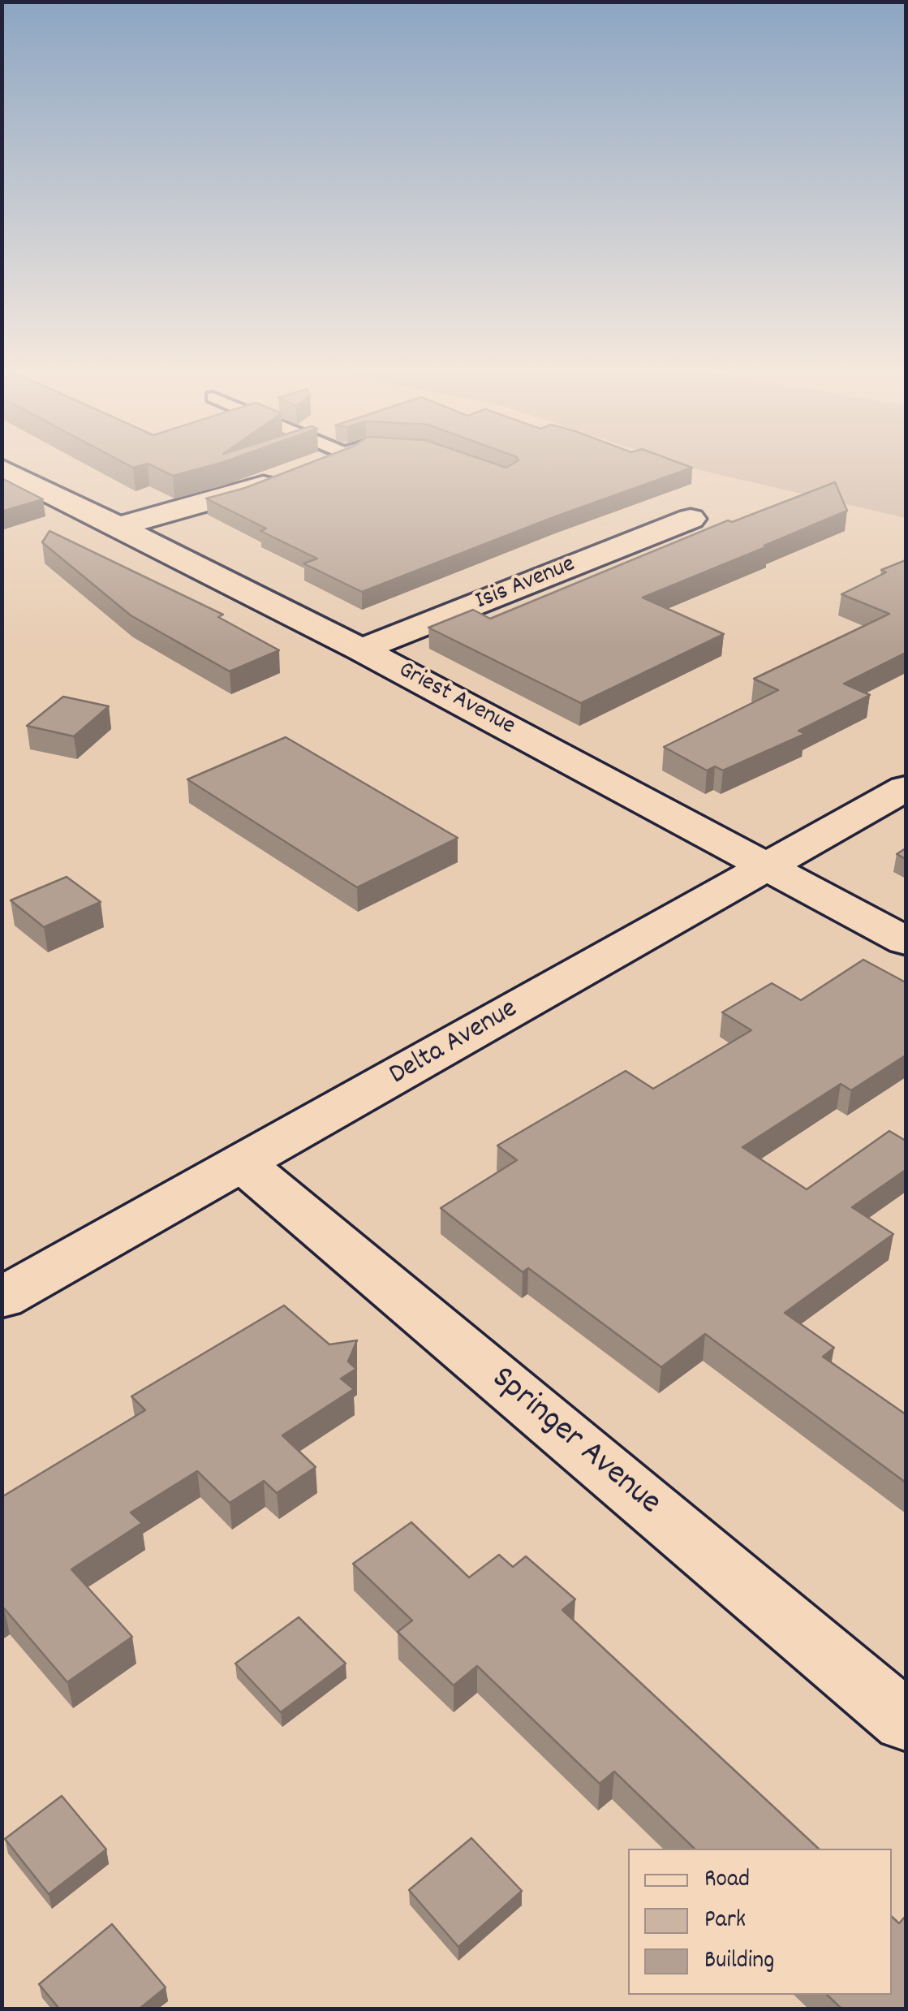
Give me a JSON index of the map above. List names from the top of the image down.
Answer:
{
  "streets": {
    "street": [
      "Isis Avenue",
      "Griest Avenue",
      "Delta Avenue",
      "Springer Avenue"
    ]
  },
  "crossings": [
    ["Isis Avenue", "Griest Avenue"],
    ["Griest Avenue", "Delta Avenue"],
    ["Delta Avenue", "Springer Avenue"]
  ],
  "legend": ["Road", "Park", "Building"]
}
